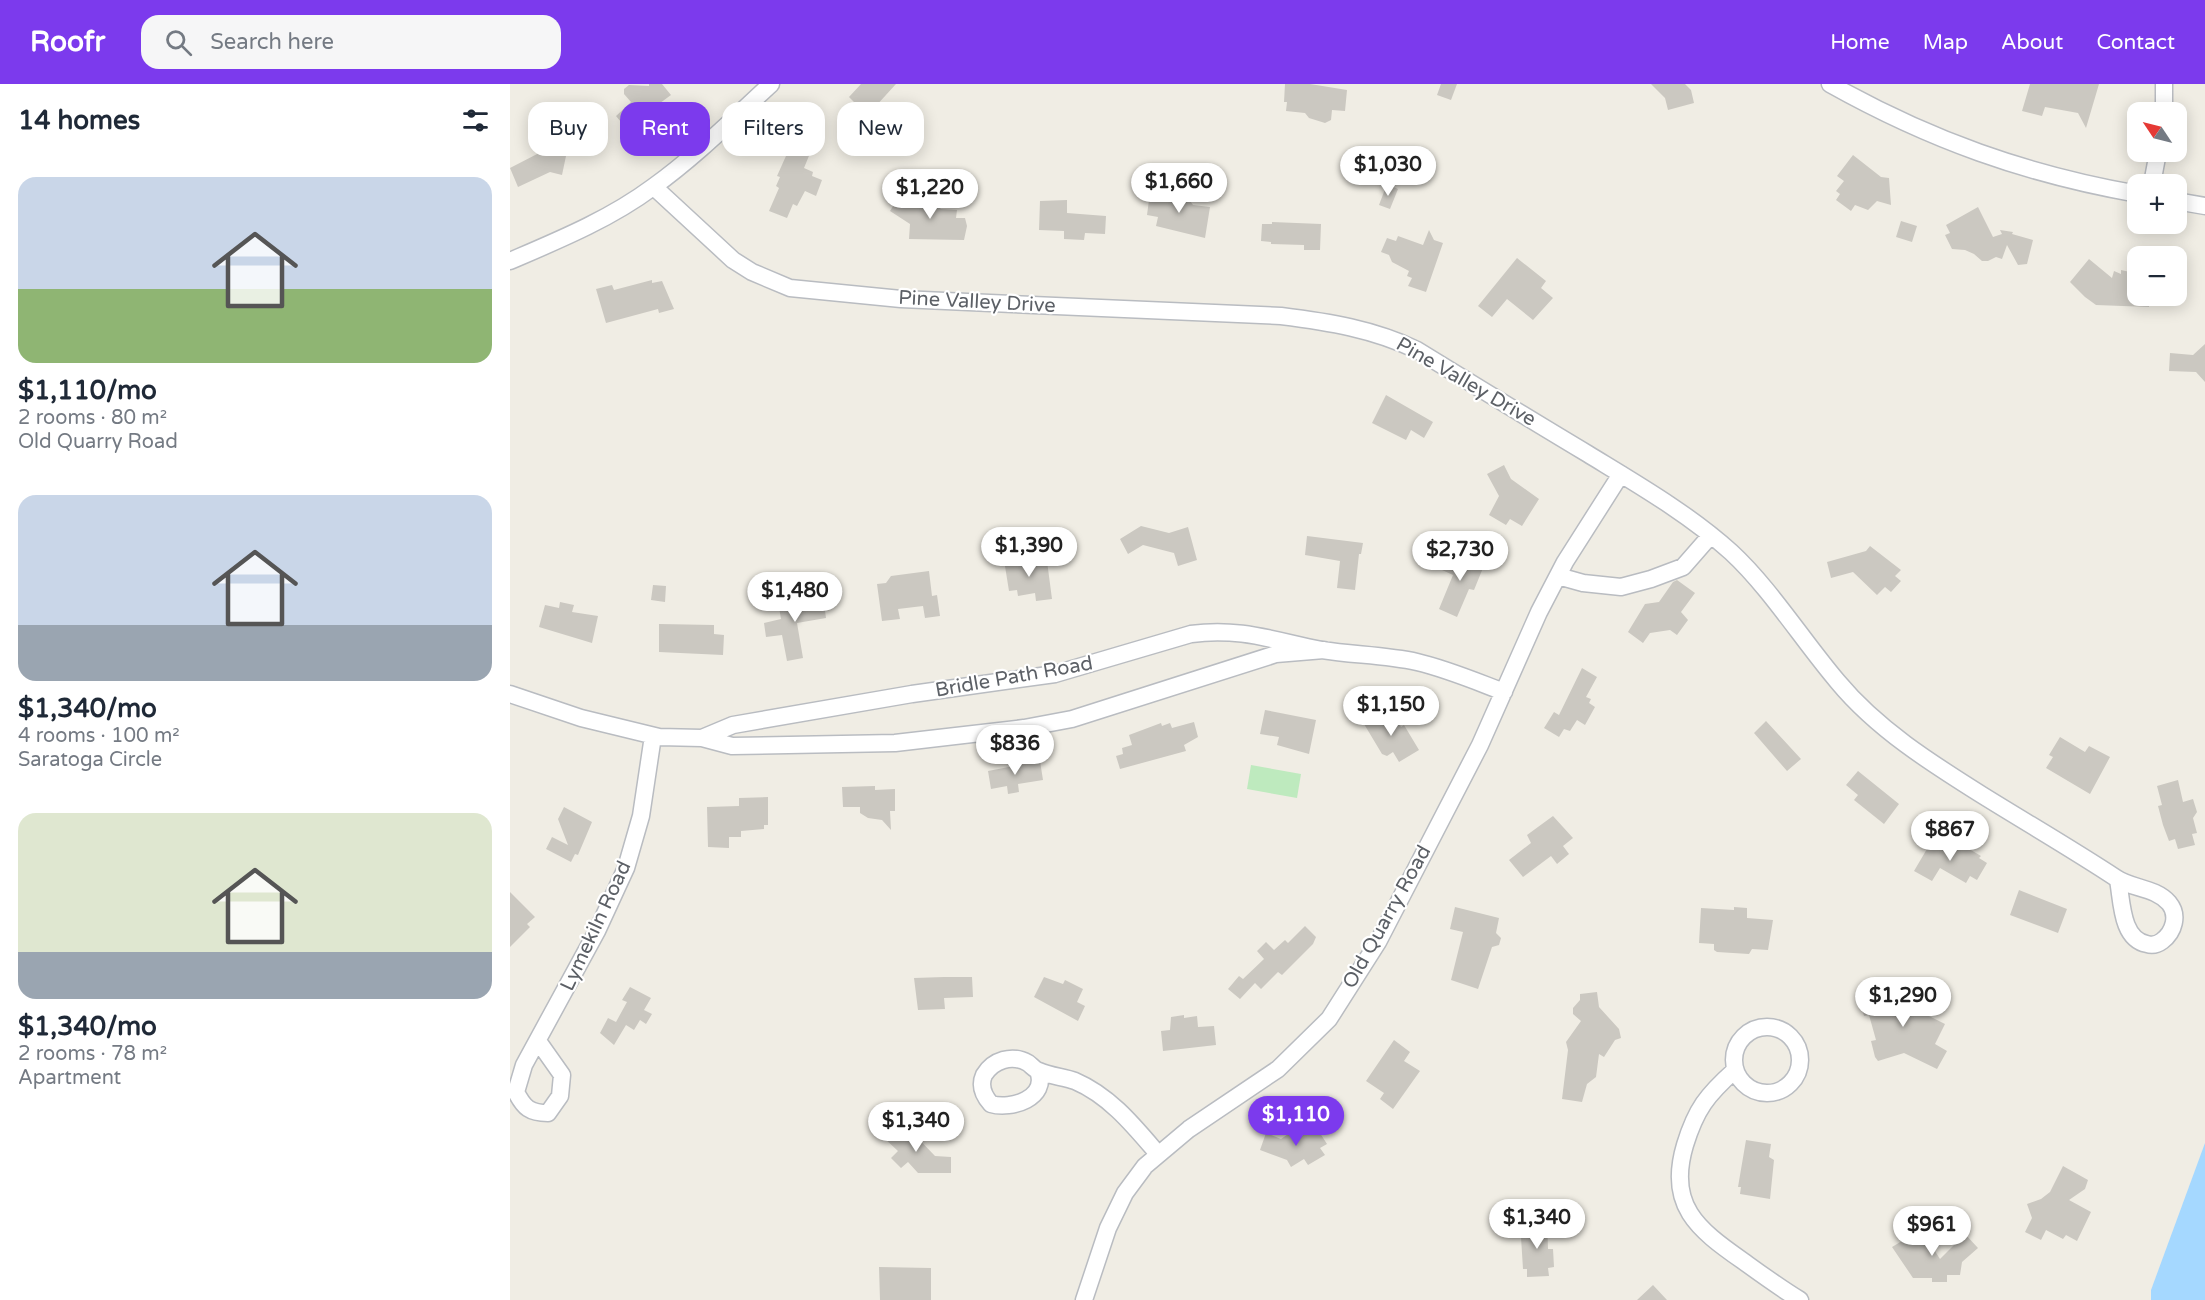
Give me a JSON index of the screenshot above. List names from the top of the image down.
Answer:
{
  "streets": {
    "street": [
      "Pine Valley Drive",
      "Bridle Path Road",
      "Old Quarry Road",
      "Lymekiln Road"
    ]
  },
  "crossings": [
    ["Pine Valley Drive", "Old Quarry Road"],
    ["Bridle Path Road", "Old Quarry Road"],
    ["Bridle Path Road", "Lymekiln Road"]
  ],
  "north": "top left",
  "page": {
    "header": "Roofr",
    "search": "Search here",
    "nav": [
      "Home",
      "Map",
      "About",
      "Contact"
    ],
    "heading": "14 homes",
    "map_buttons": ["+", "−"],
    "chip": [
      "Buy",
      "Rent",
      "Filters",
      "New"
    ],
    "price": [
      "$1,030",
      "$1,660",
      "$1,220",
      "$1,390",
      "$2,730",
      "$1,480",
      "$1,150",
      "$836",
      "$867",
      "$1,290",
      "$1,110",
      "$1,340",
      "$1,340",
      "$961"
    ],
    "list": [
      {
        "name": "$1,110/mo",
        "note": "2 rooms · 80 m² · Old Quarry Road"
      },
      {
        "name": "$1,340/mo",
        "note": "4 rooms · 100 m² · Saratoga Circle"
      },
      {
        "name": "$1,340/mo",
        "note": "2 rooms · 78 m² · Apartment"
      }
    ]
  }
}
